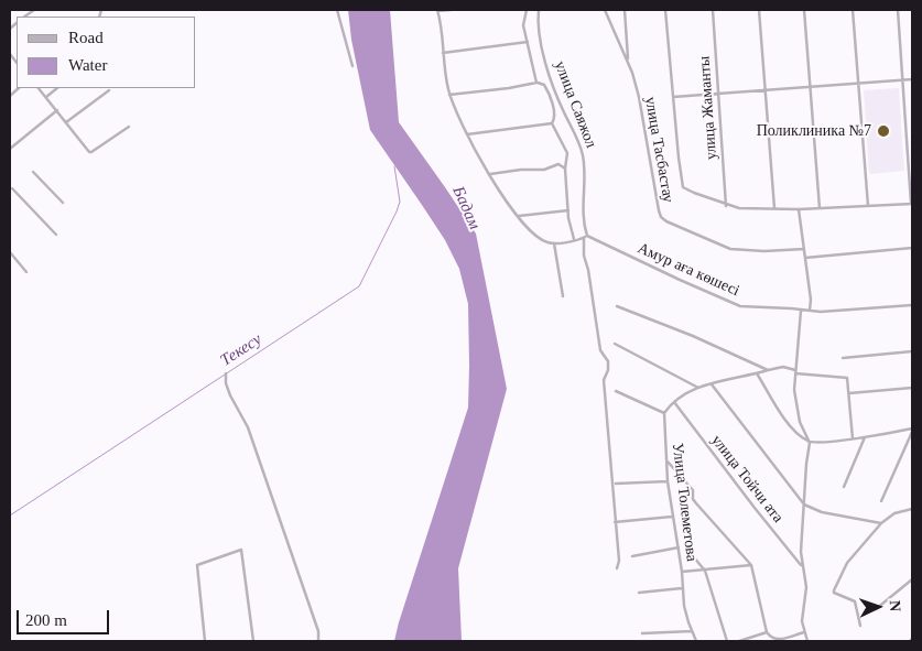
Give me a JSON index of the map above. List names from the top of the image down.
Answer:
{
  "streets": {
    "street": [
      "улица Саяжол",
      "улица Жаманты",
      "улица Тасбастау",
      "Амур аға көшесі",
      "улица Тойчи ата",
      "Улица Толеметова"
    ]
  },
  "crossings": [
    ["улица Саяжол", "Амур аға көшесі"]
  ],
  "water": ["Бадам", "Текесу"],
  "places": ["Поликлиника №7"],
  "legend": ["Road", "Water"],
  "scale_bar": "200 m",
  "north": "right"
}
